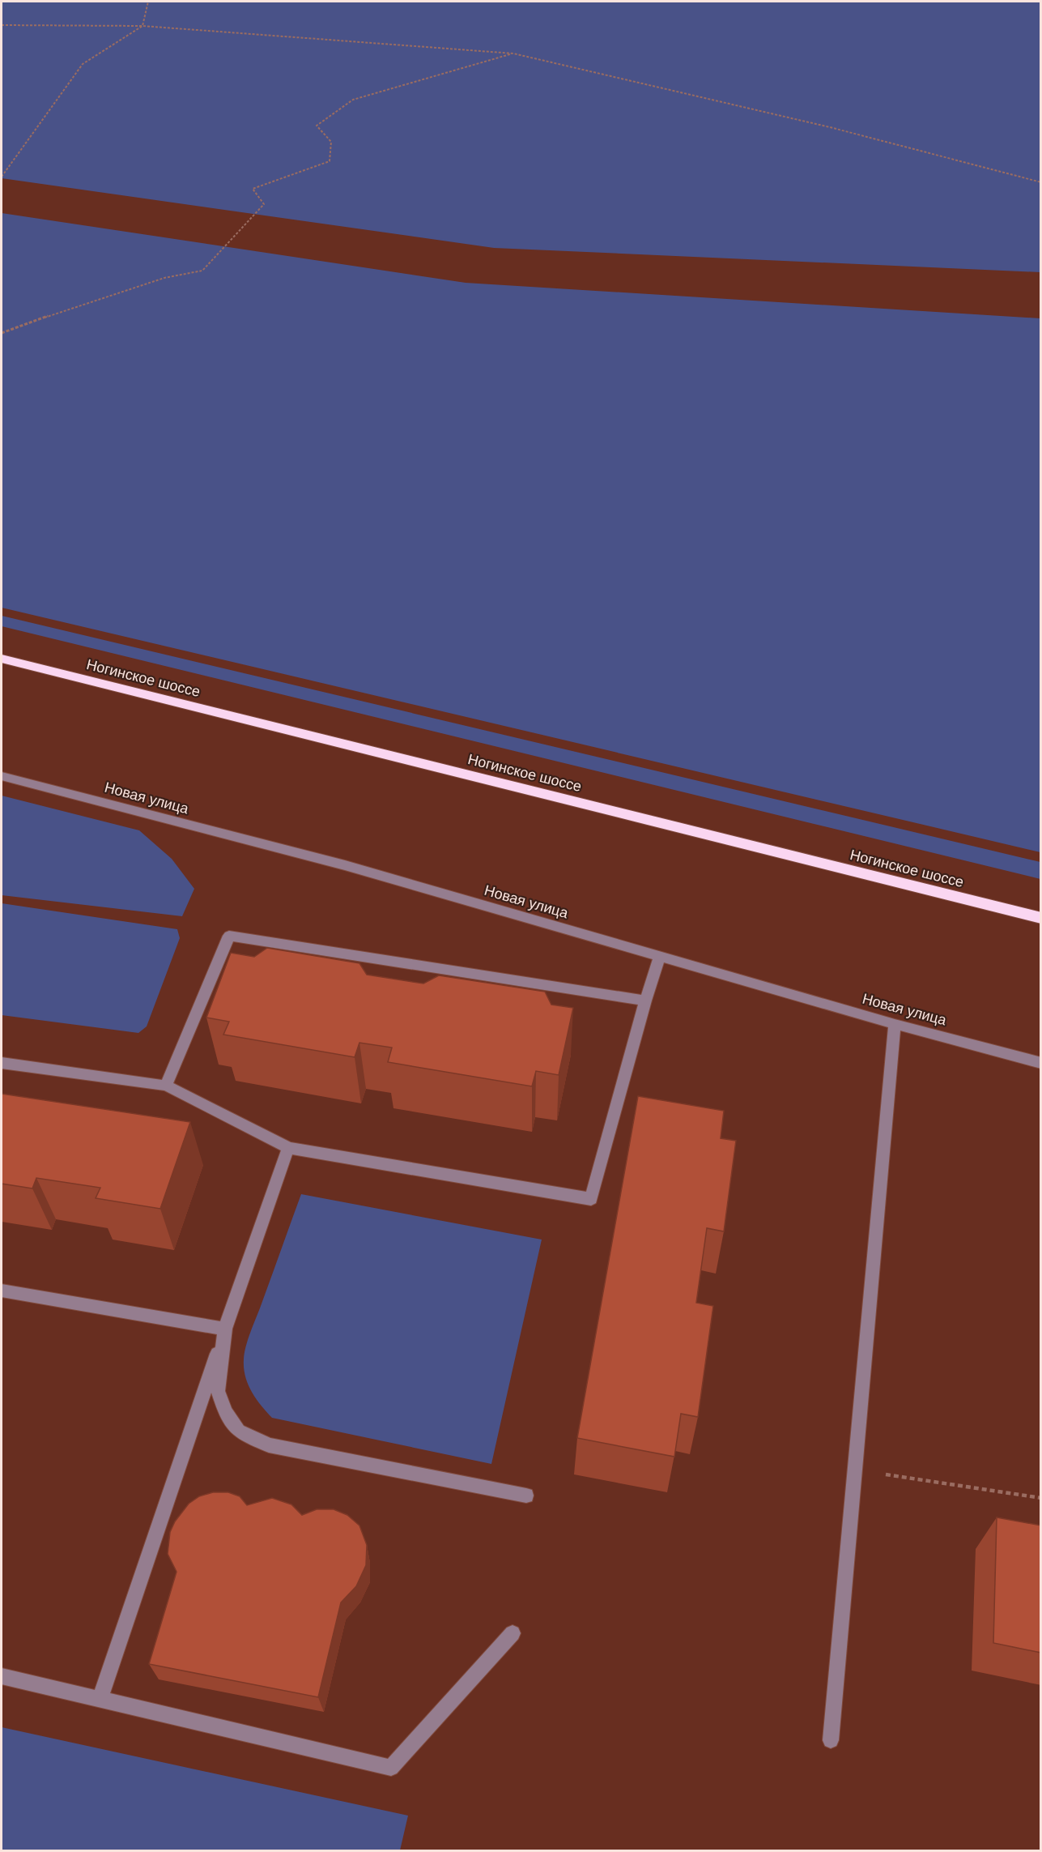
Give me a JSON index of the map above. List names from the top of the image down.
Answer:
{
  "streets": {
    "highway": ["Ногинское шоссе"],
    "street": ["Новая улица"]
  }
}
